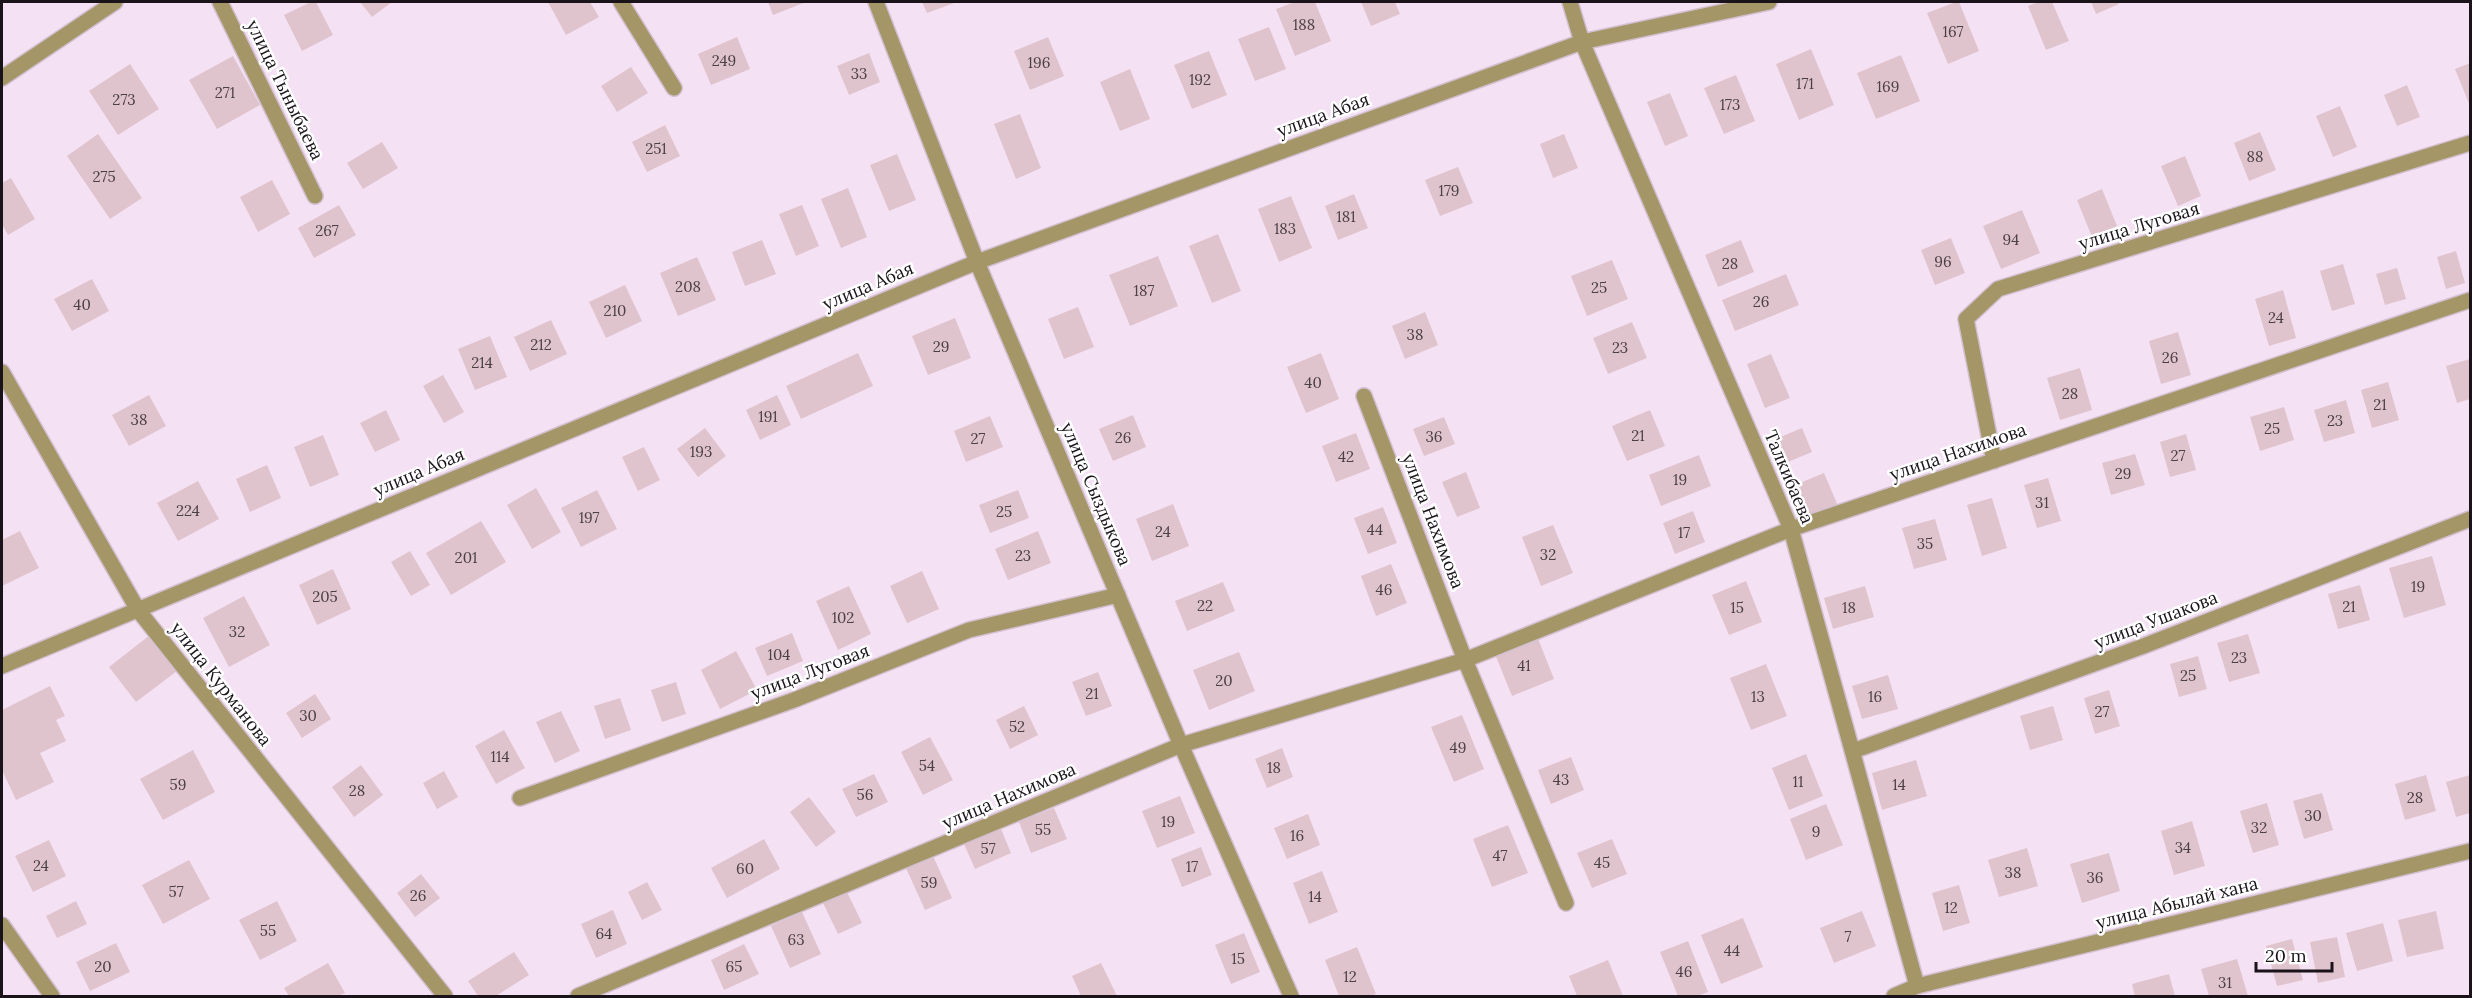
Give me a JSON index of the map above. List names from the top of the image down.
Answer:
{
  "streets": {
    "street": [
      "улица Тыныбаева",
      "улица Абая",
      "улица Луговая",
      "улица Нахимова",
      "Талкибаева",
      "улица Сыздыкова",
      "улица Ушакова",
      "улица Курманова",
      "улица Абылай хана"
    ]
  },
  "crossings": [
    ["улица Абая", "Талкибаева"],
    ["улица Абая", "улица Сыздыкова"],
    ["улица Абая", "улица Курманова"],
    ["улица Луговая", "улица Нахимова"],
    ["улица Луговая", "улица Сыздыкова"],
    ["улица Нахимова", "Талкибаева"],
    ["улица Нахимова", "улица Сыздыкова"],
    ["Талкибаева", "улица Ушакова"],
    ["Талкибаева", "улица Абылай хана"]
  ],
  "house_numbers": [
    "188",
    "167",
    "249",
    "196",
    "33",
    "192",
    "171",
    "169",
    "271",
    "273",
    "173",
    "251",
    "88",
    "275",
    "179",
    "181",
    "183",
    "267",
    "94",
    "96",
    "28",
    "208",
    "25",
    "187",
    "26",
    "40",
    "210",
    "24",
    "38",
    "212",
    "29",
    "23",
    "26",
    "214",
    "40",
    "28",
    "21",
    "191",
    "38",
    "23",
    "25",
    "21",
    "36",
    "26",
    "27",
    "193",
    "27",
    "42",
    "29",
    "19",
    "31",
    "224",
    "25",
    "197",
    "44",
    "24",
    "17",
    "35",
    "32",
    "23",
    "201",
    "19",
    "46",
    "205",
    "22",
    "21",
    "15",
    "18",
    "102",
    "32",
    "104",
    "23",
    "41",
    "25",
    "20",
    "21",
    "13",
    "16",
    "27",
    "30",
    "52",
    "49",
    "114",
    "54",
    "18",
    "43",
    "11",
    "59",
    "14",
    "28",
    "56",
    "28",
    "30",
    "19",
    "32",
    "55",
    "9",
    "16",
    "34",
    "57",
    "47",
    "45",
    "24",
    "17",
    "60",
    "38",
    "36",
    "59",
    "57",
    "26",
    "14",
    "12",
    "55",
    "64",
    "7",
    "63",
    "44",
    "15",
    "20",
    "65",
    "46",
    "12",
    "31"
  ],
  "scale_bar": "20 m"
}
